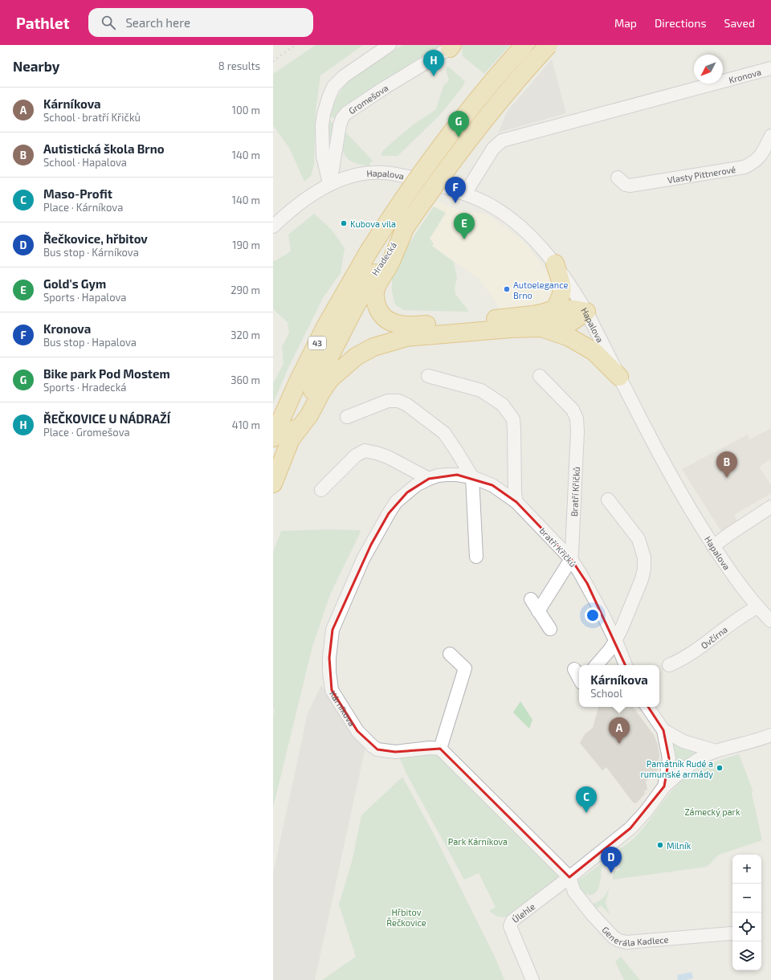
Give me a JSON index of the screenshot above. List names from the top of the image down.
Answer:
{
  "streets": {
    "highway": ["Hradecká", "43"],
    "street": [
      "Kronova",
      "Gromešova",
      "Vlasty Pittnerové",
      "Hapalova",
      "Bratří Křičků",
      "bratří Křičků",
      "Ovčírna",
      "Kárníkova",
      "Úlehle",
      "Generála Kadlece"
    ]
  },
  "crossings": [
    ["Kronova", "Hapalova"],
    ["Gromešova", "Hapalova"],
    ["Hapalova", "Ovčírna"],
    ["Bratří Křičků", "bratří Křičků"],
    ["bratří Křičků", "Kárníkova"],
    ["Úlehle", "Generála Kadlece"]
  ],
  "parks": ["Zámecký park", "Park Kárníkova", "Hřbitov Řečkovice"],
  "places": [
    "Kubova vila",
    "Autoelegance Brno",
    "Památník Rudé a rumunské armády",
    "Milník"
  ],
  "north": "bottom left",
  "page": {
    "header": "Pathlet",
    "search": "Search here",
    "nav": ["Map", "Directions", "Saved"],
    "heading": ["Nearby", "8 results"],
    "pins": [
      "H",
      "G",
      "F",
      "E",
      "B",
      "A",
      "C",
      "D"
    ],
    "list": [
      {
        "mark": "A",
        "name": "Kárníkova",
        "note": "School · bratří Křičků",
        "value": "100 m"
      },
      {
        "mark": "B",
        "name": "Autistická škola Brno",
        "note": "School · Hapalova",
        "value": "140 m"
      },
      {
        "mark": "C",
        "name": "Maso-Profit",
        "note": "Place · Kárníkova",
        "value": "140 m"
      },
      {
        "mark": "D",
        "name": "Řečkovice, hřbitov",
        "note": "Bus stop · Kárníkova",
        "value": "190 m"
      },
      {
        "mark": "E",
        "name": "Gold's Gym",
        "note": "Sports · Hapalova",
        "value": "290 m"
      },
      {
        "mark": "F",
        "name": "Kronova",
        "note": "Bus stop · Hapalova",
        "value": "320 m"
      },
      {
        "mark": "G",
        "name": "Bike park Pod Mostem",
        "note": "Sports · Hradecká",
        "value": "360 m"
      },
      {
        "mark": "H",
        "name": "ŘEČKOVICE U NÁDRAŽÍ",
        "note": "Place · Gromešova",
        "value": "410 m"
      }
    ],
    "popup": ["Kárníkova", "School"],
    "map_buttons": ["+", "−"]
  }
}
